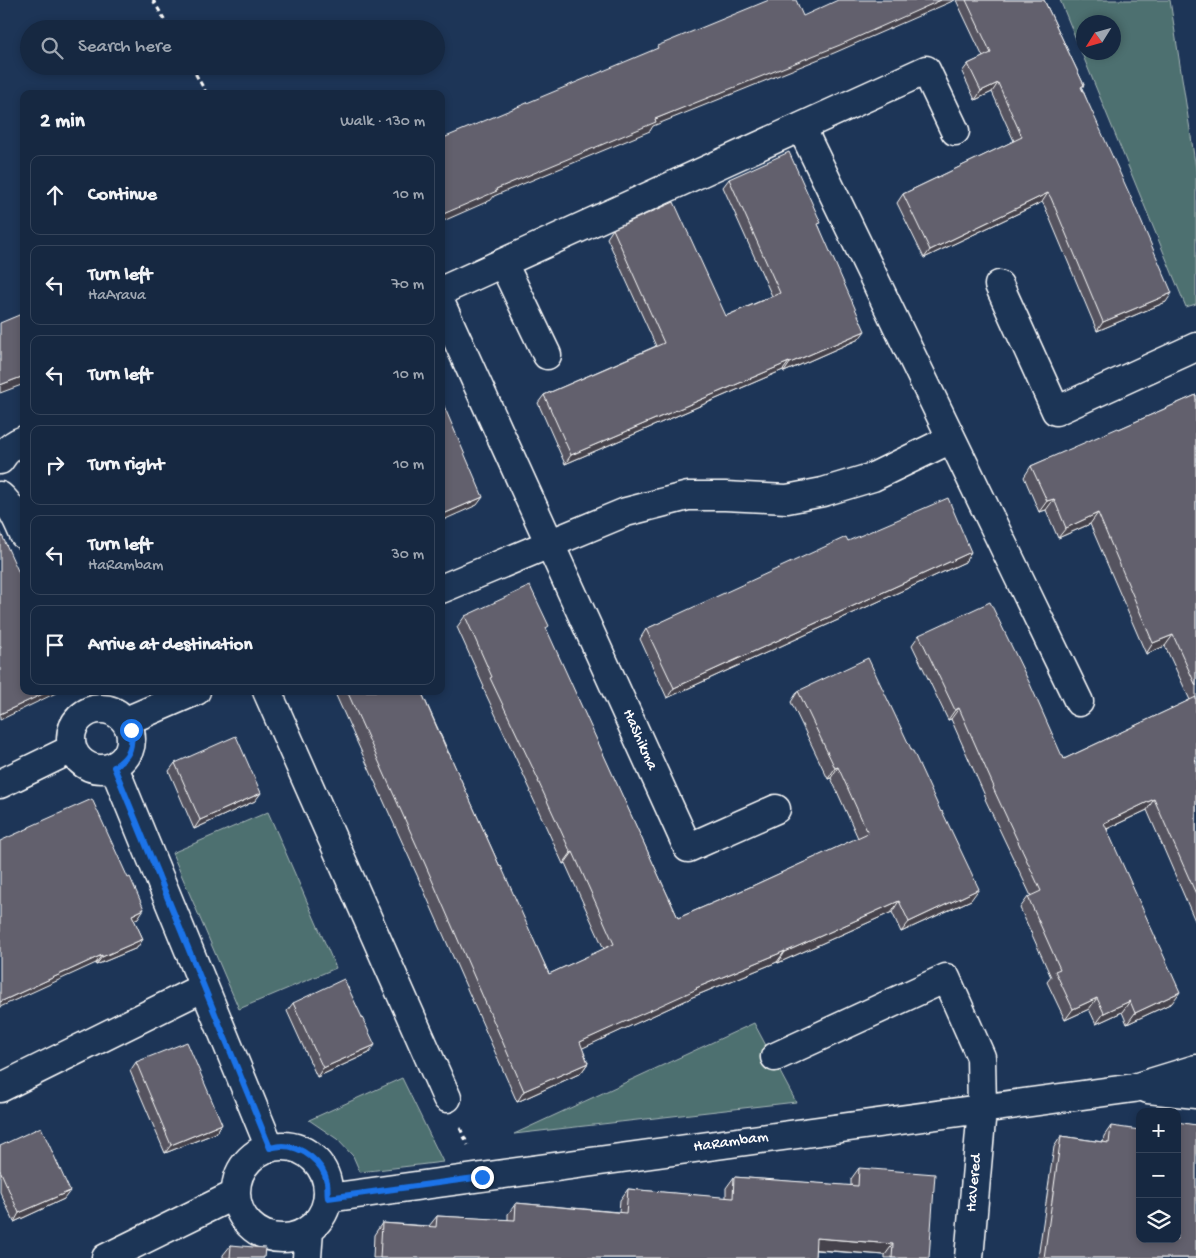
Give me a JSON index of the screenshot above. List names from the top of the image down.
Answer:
{
  "streets": {
    "street": ["HaShikma", "HaRambam", "HaVered"]
  },
  "crossings": [
    ["HaRambam", "HaVered"]
  ],
  "north": "bottom left",
  "page": {
    "search": "Search here",
    "heading": ["2 min", "Walk · 130 m"],
    "list": [
      ["Continue", "10 m"],
      ["Turn left", "HaArava", "70 m"],
      ["Turn left", "10 m"],
      ["Turn right", "10 m"],
      ["Turn left", "HaRambam", "30 m"],
      "Arrive at destination"
    ],
    "map_buttons": ["+", "−"]
  }
}
